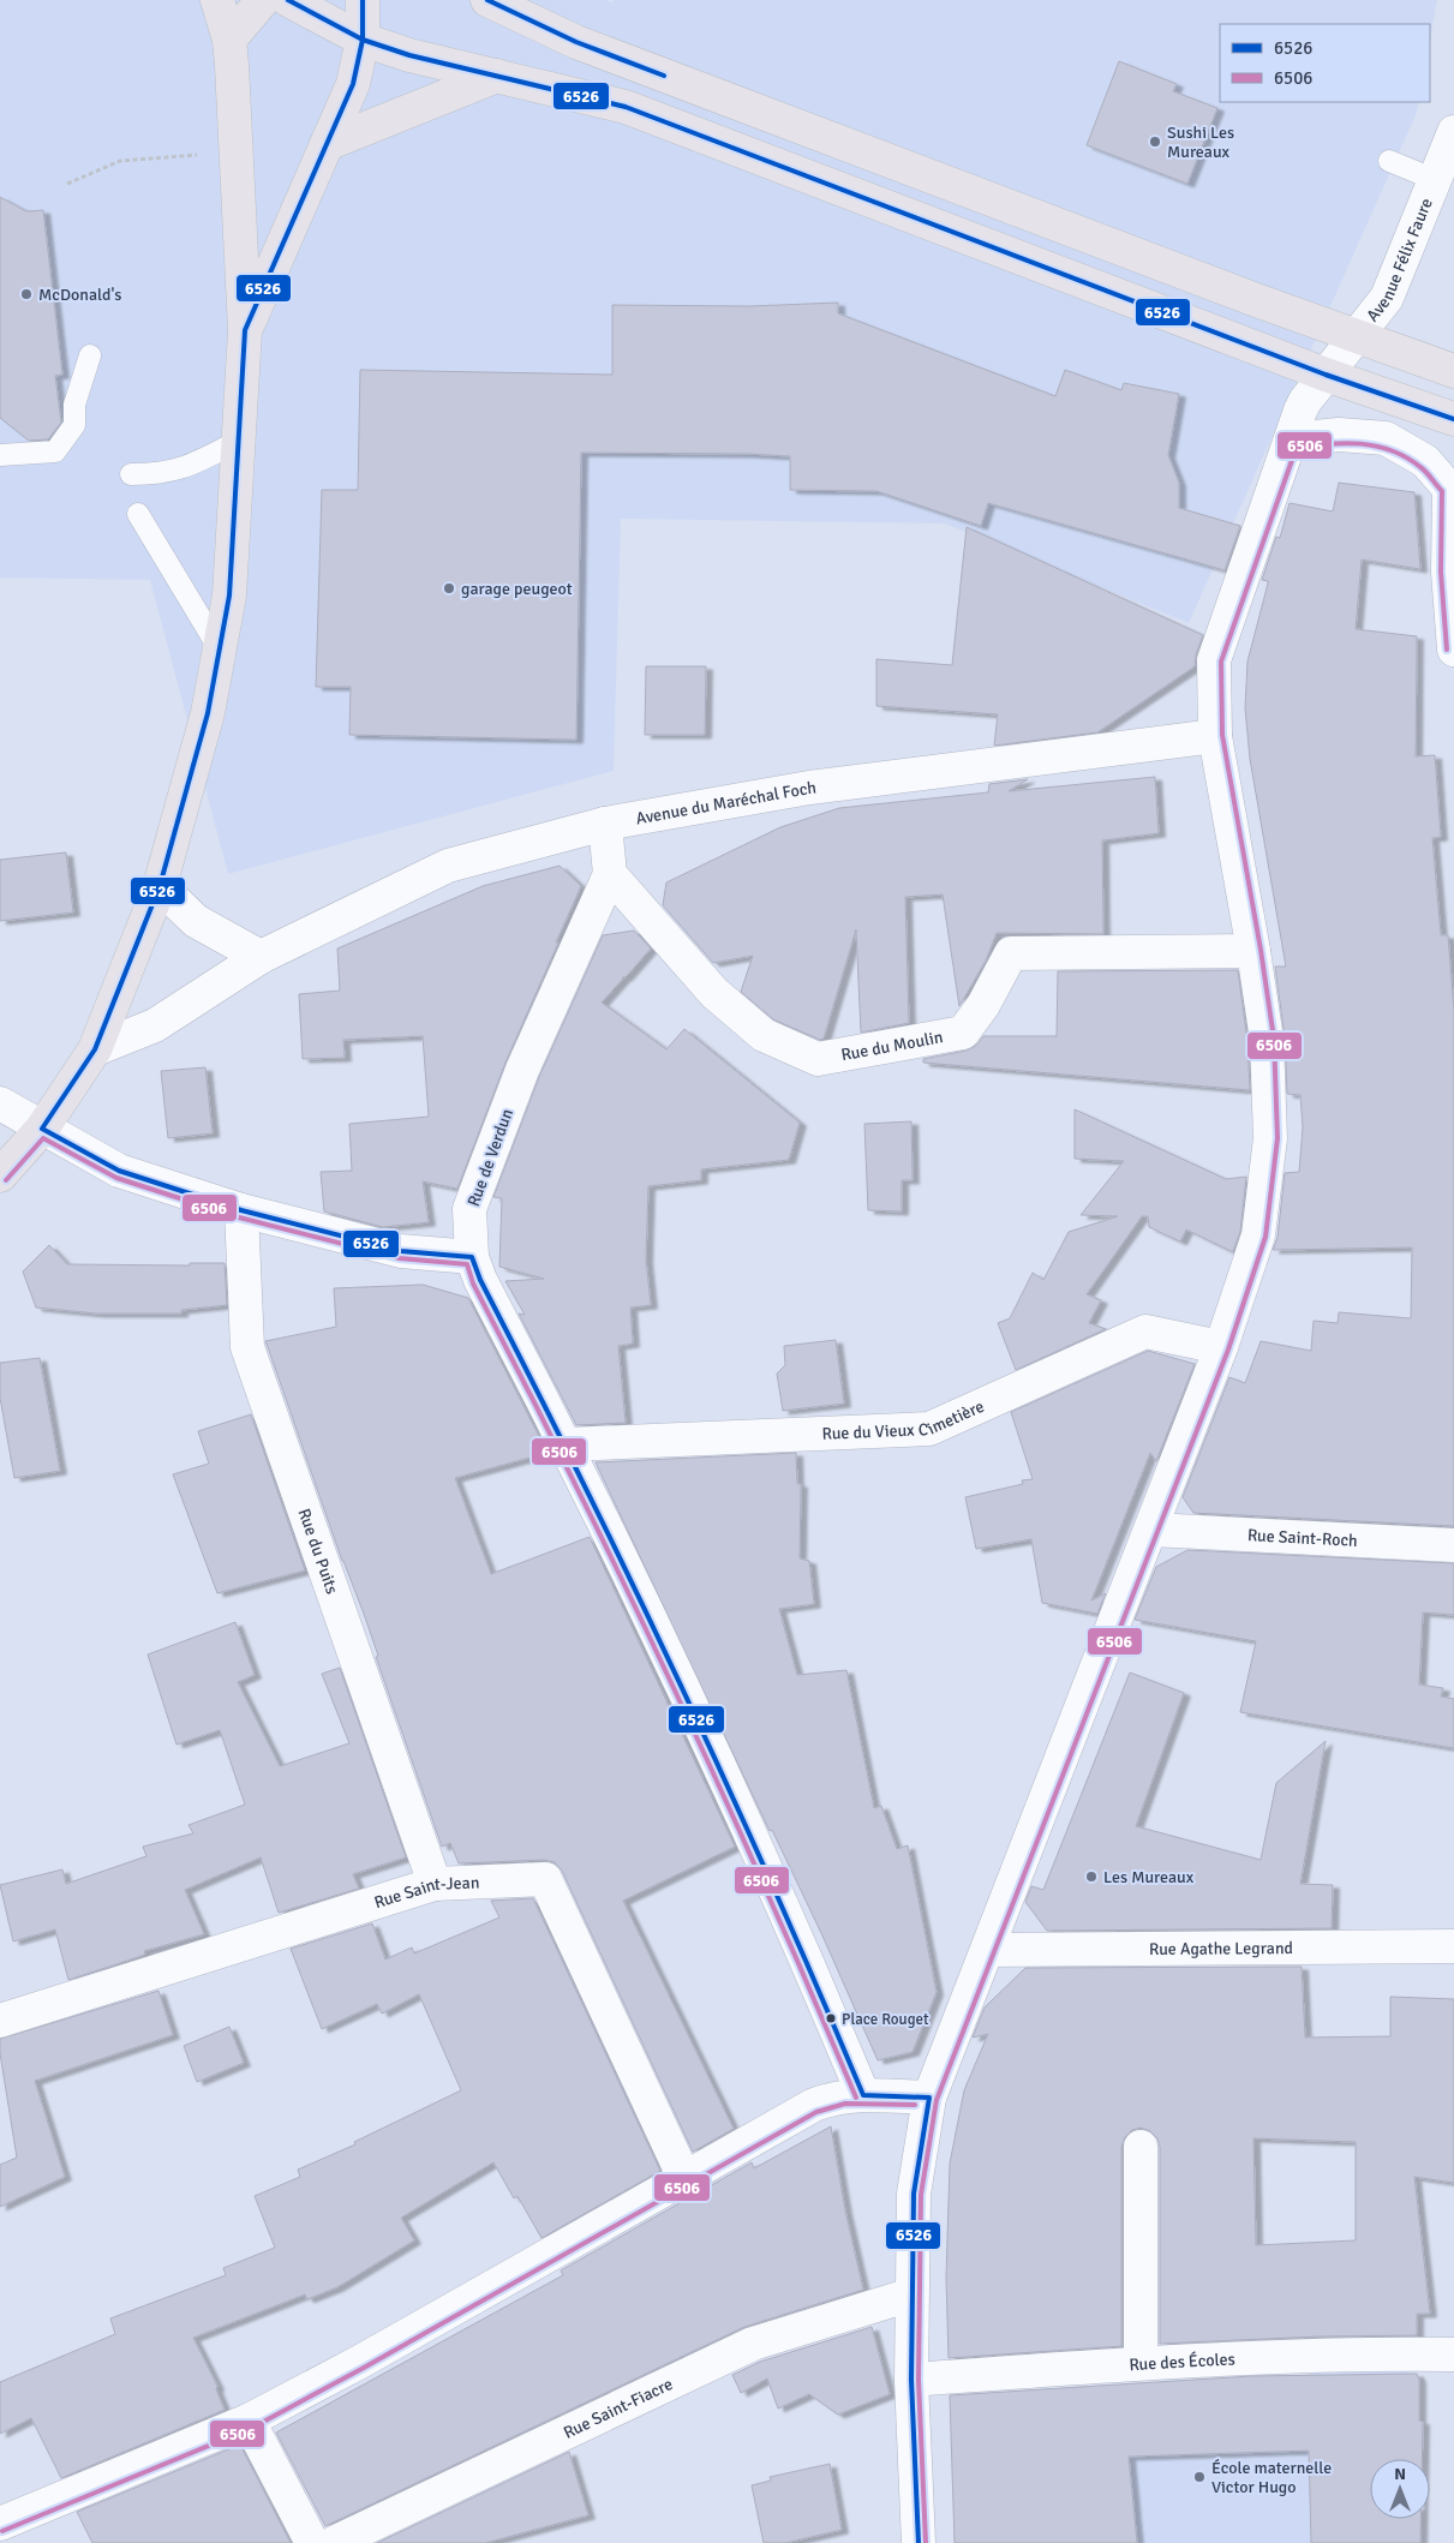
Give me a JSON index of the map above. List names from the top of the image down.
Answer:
{
  "streets": {
    "street": [
      "Avenue Félix Faure",
      "Avenue du Maréchal Foch",
      "Rue du Moulin",
      "Rue de Verdun",
      "Rue du Vieux Cimetière",
      "Rue Saint-Roch",
      "Rue du Puits",
      "Rue Saint-Jean",
      "Rue Agathe Legrand",
      "Rue des Écoles",
      "Rue Saint-Fiacre"
    ]
  },
  "crossings": [
    ["Avenue Félix Faure", "Avenue du Maréchal Foch"],
    ["Avenue Félix Faure", "Rue du Moulin"],
    ["Avenue Félix Faure", "Rue du Vieux Cimetière"],
    ["Avenue Félix Faure", "Rue Saint-Roch"],
    ["Avenue Félix Faure", "Rue Agathe Legrand"],
    ["Avenue Félix Faure", "Rue des Écoles"],
    ["Avenue Félix Faure", "Rue Saint-Fiacre"],
    ["Rue du Moulin", "Rue de Verdun"],
    ["Rue de Verdun", "Rue du Vieux Cimetière"],
    ["Rue du Puits", "Rue Saint-Jean"]
  ],
  "places": [
    "Sushi Les Mureaux",
    "McDonald's",
    "garage peugeot",
    "Les Mureaux",
    "Place Rouget",
    "École maternelle Victor Hugo"
  ],
  "lines": ["transit line 6526", "transit line 6506"],
  "legend": ["6526", "6506"],
  "north": "top"
}
